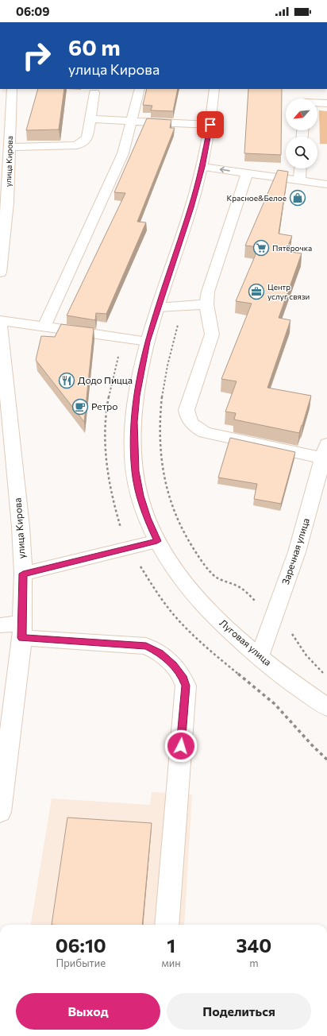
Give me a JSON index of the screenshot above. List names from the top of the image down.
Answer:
{
  "streets": {
    "street": ["улица Кирова", "Заречная улица", "Луговая улица"]
  },
  "crossings": [
    ["Заречная улица", "Луговая улица"]
  ],
  "places": {
    "shop": ["Красное&Белое"],
    "supermarket": ["Пятёрочка"],
    "office": ["Центр услуг связи"],
    "restaurant": ["Додо Пицца"],
    "cafe": ["Ретро"]
  },
  "north": "bottom left",
  "page": {
    "status": "06:09",
    "turn": ["60 m", "улица Кирова"],
    "eta": [
      "06:10",
      "Прибытие",
      "1",
      "мин",
      "340",
      "m"
    ],
    "buttons": ["Выход", "Поделиться"]
  }
}
